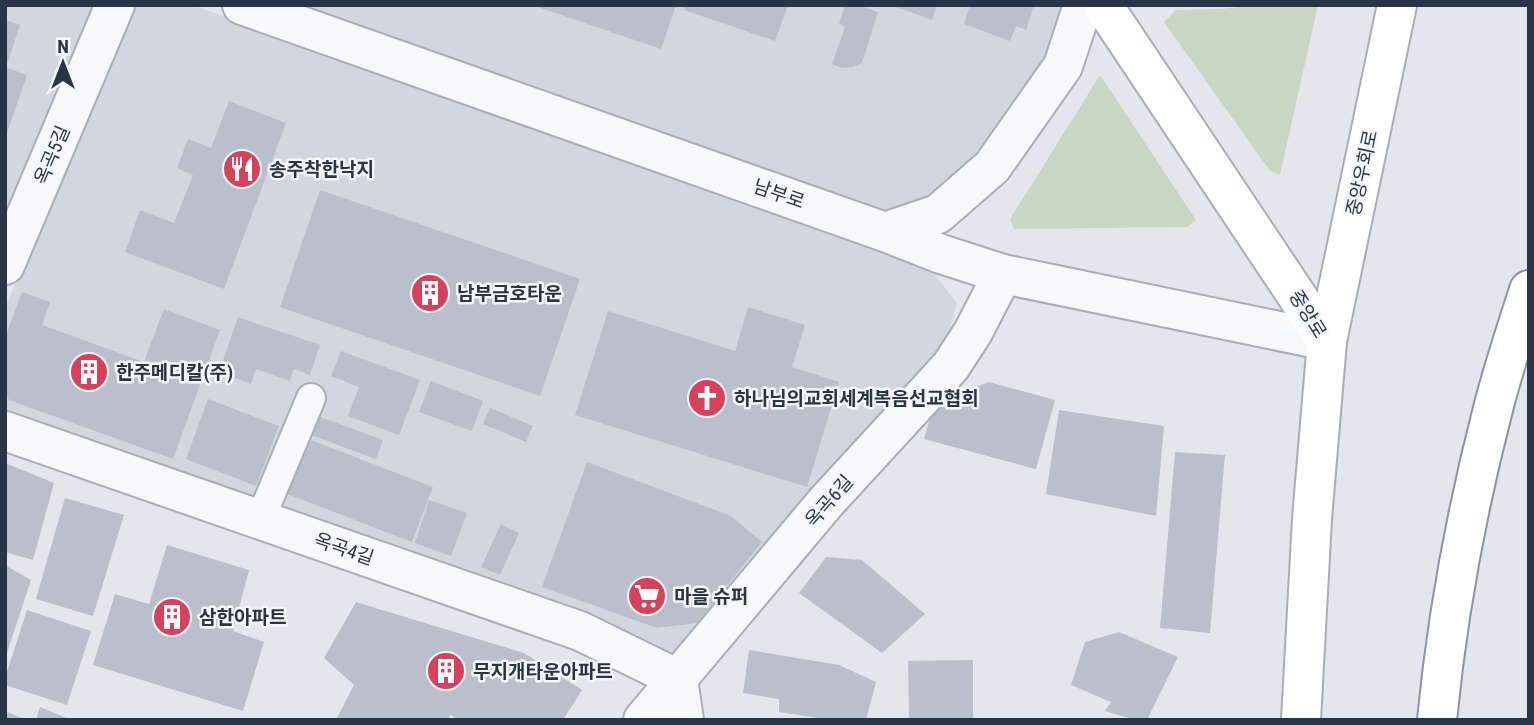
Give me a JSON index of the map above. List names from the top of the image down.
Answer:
{
  "streets": {
    "main road": ["중앙우회로", "중앙로"],
    "street": [
      "옥곡5길",
      "남부로",
      "옥곡6길",
      "옥곡4길"
    ]
  },
  "crossings": [
    ["중앙우회로", "남부로"],
    ["중앙우회로", "중앙로"],
    ["남부로", "중앙로"],
    ["남부로", "옥곡6길"],
    ["옥곡6길", "옥곡4길"]
  ],
  "places": {
    "restaurant": ["송주착한낙지"],
    "building": [
      "남부금호타운",
      "한주메디칼(주)",
      "삼한아파트",
      "무지개타운아파트"
    ],
    "church": ["하나님의교회세계복음선교협회"],
    "supermarket": ["마을 슈퍼"]
  },
  "north": "top"
}
